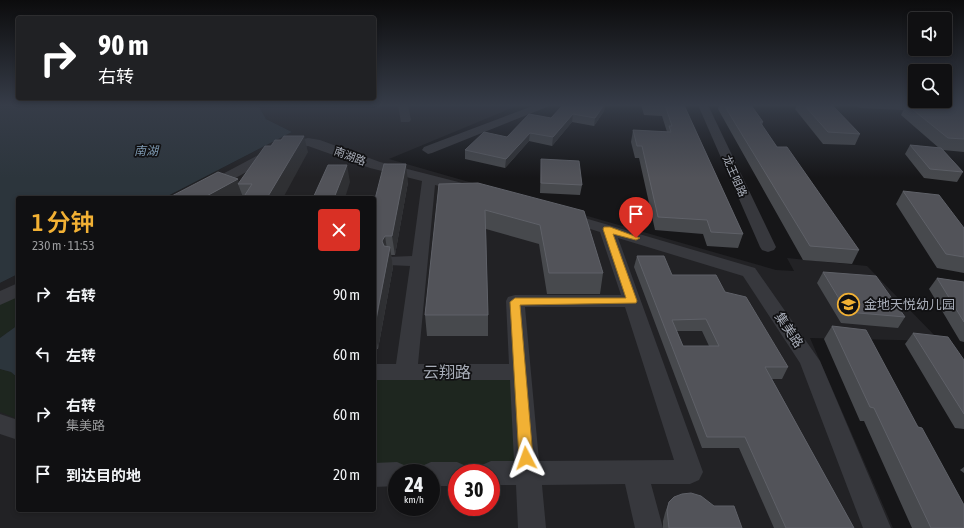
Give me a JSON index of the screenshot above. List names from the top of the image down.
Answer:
{
  "streets": {
    "street": [
      "南湖路",
      "龙王咀路",
      "集美路",
      "云翔路"
    ]
  },
  "water": ["南湖"],
  "places": {
    "school or university": ["金地天悦幼儿园"]
  },
  "page": {
    "turn": ["90 m", "右转"],
    "heading": ["1 分钟", "230 m · 11:53"],
    "list": [
      {
        "name": "右转",
        "value": "90 m"
      },
      {
        "name": "左转",
        "value": "60 m"
      },
      {
        "name": "右转",
        "note": "集美路",
        "value": "60 m"
      },
      {
        "name": "到达目的地",
        "value": "20 m"
      }
    ],
    "speed": "24 km/h",
    "limit": "30"
  }
}
